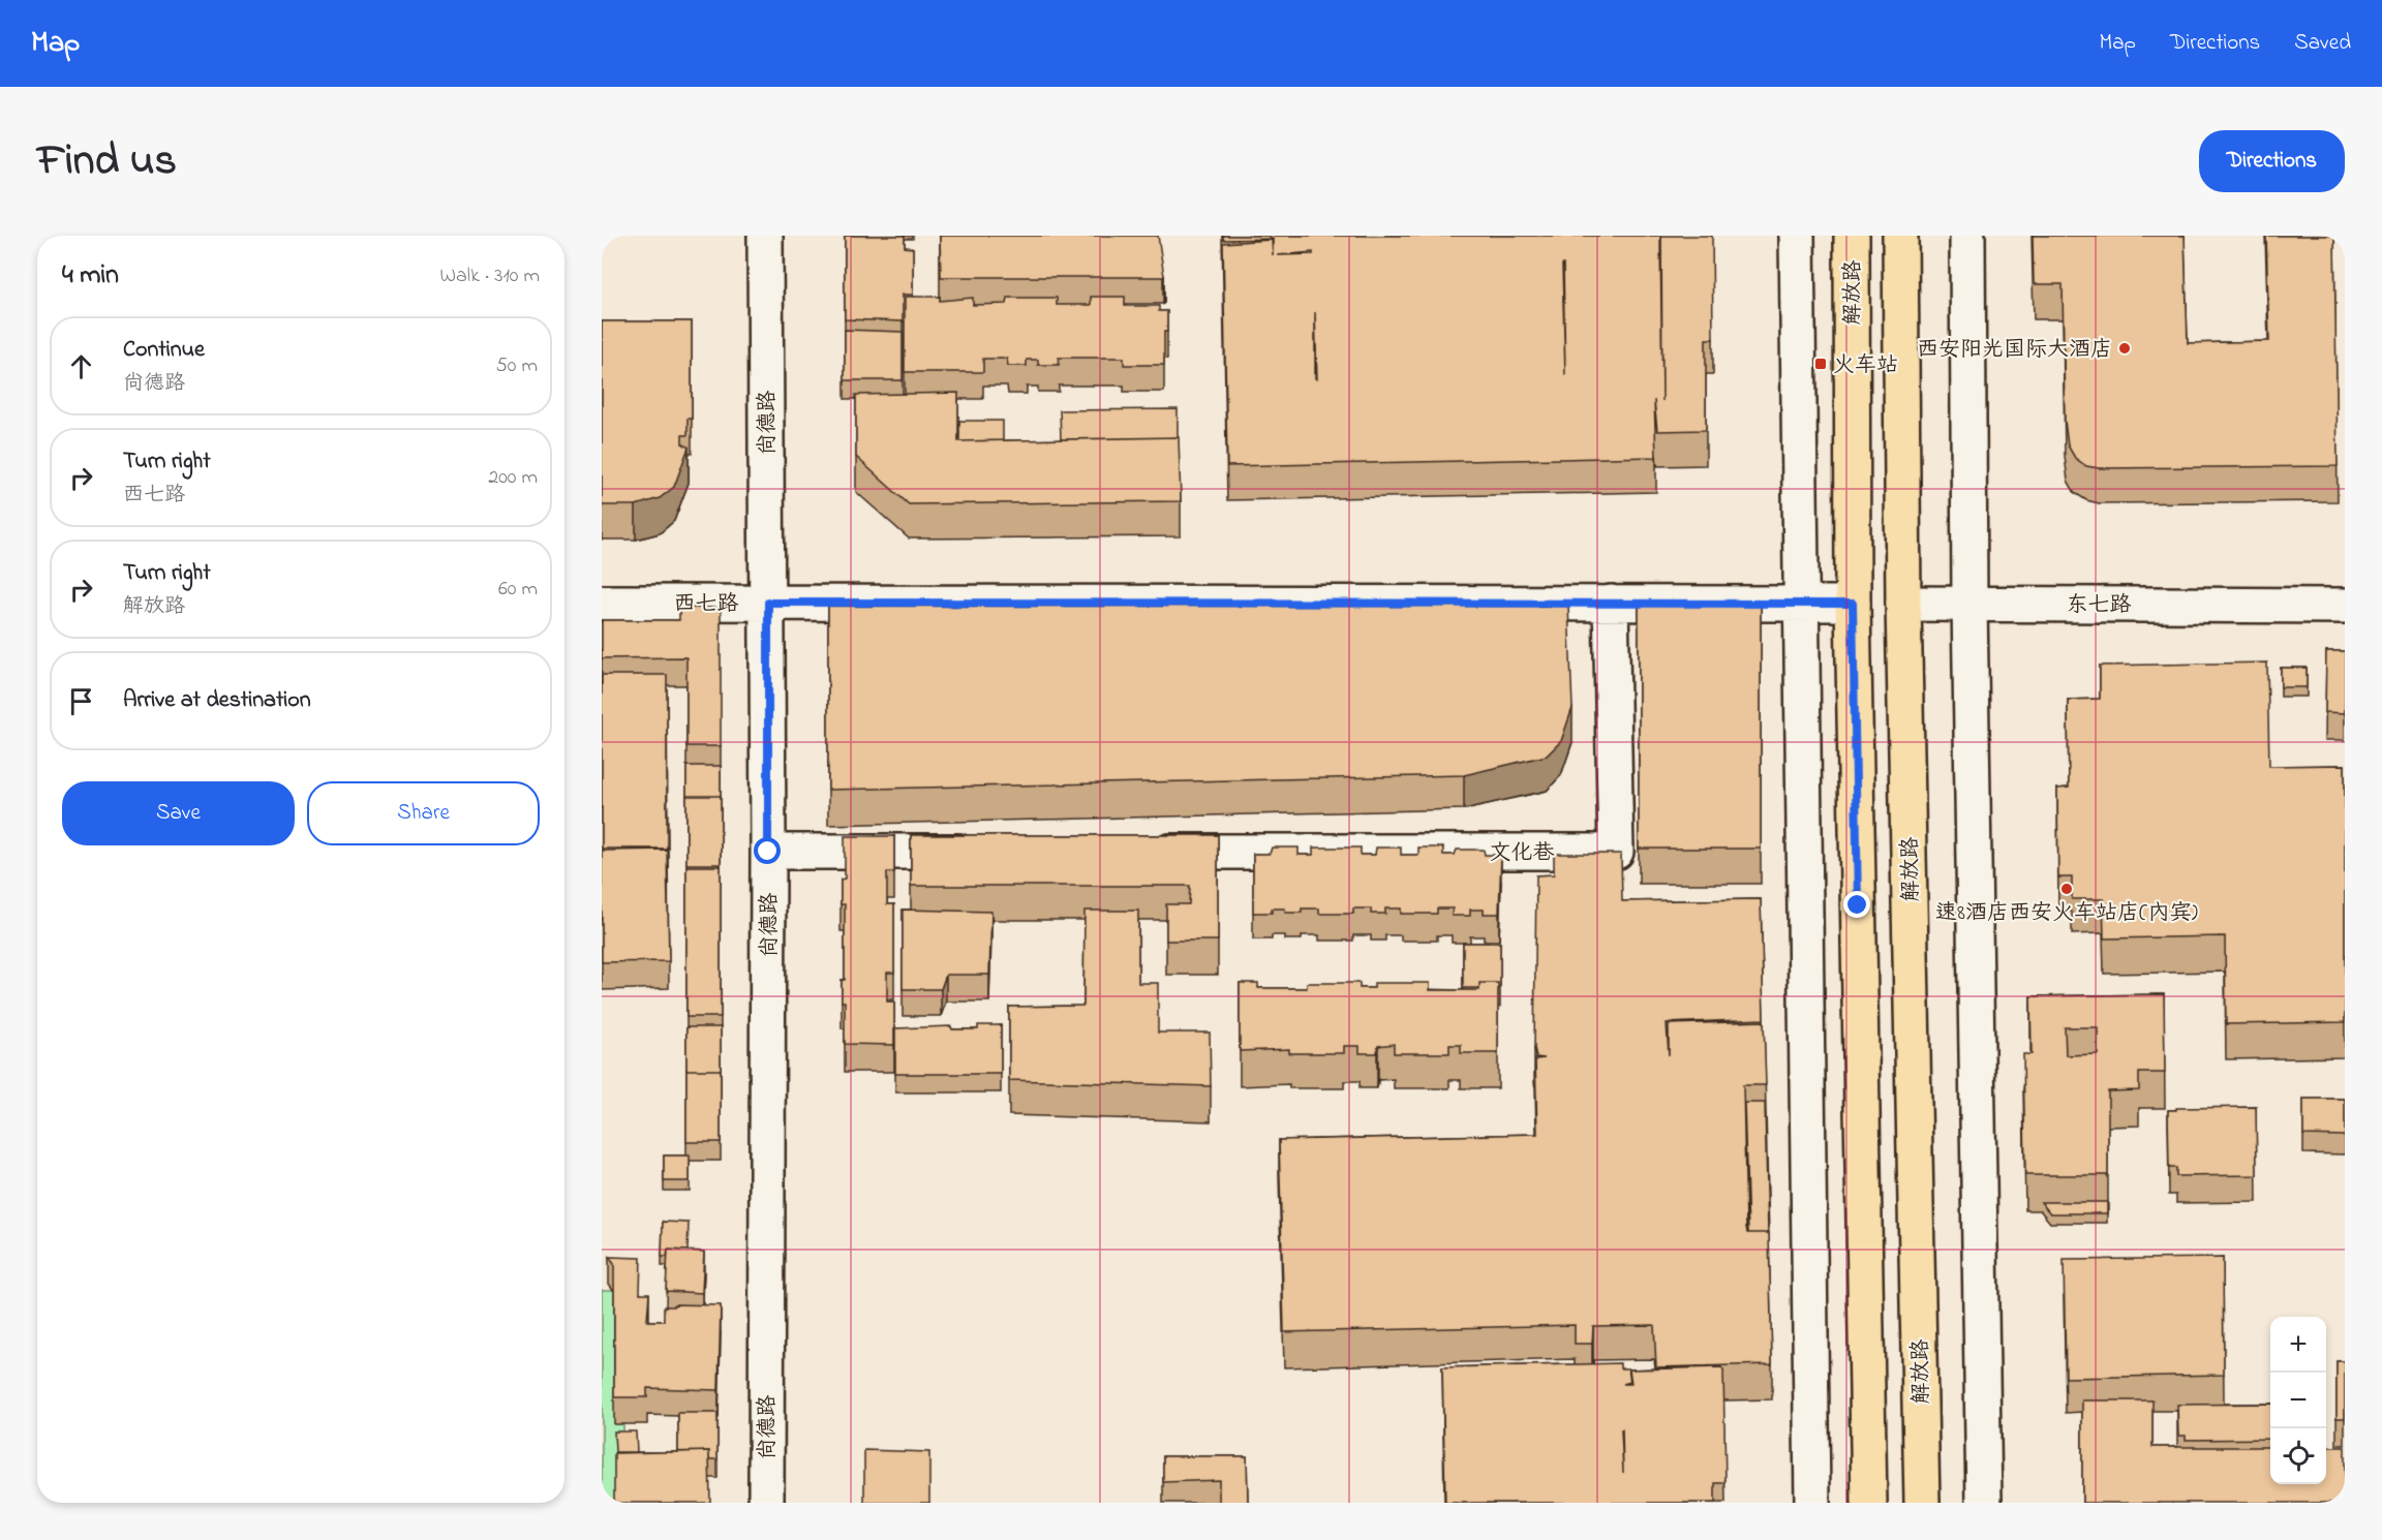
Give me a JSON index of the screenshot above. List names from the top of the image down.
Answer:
{
  "streets": {
    "main road": ["解放路", "东七路"],
    "street": ["尚德路", "西七路", "文化巷"]
  },
  "crossings": [
    ["解放路", "西七路"],
    ["解放路", "东七路"],
    ["尚德路", "西七路"],
    ["西七路", "东七路"],
    ["西七路", "文化巷"]
  ],
  "places": {
    "other": ["西安阳光国际大酒店", "速8酒店西安火车站店(内宾)"],
    "transit": ["火车站"]
  },
  "page": {
    "header": "Map",
    "nav": ["Map", "Directions", "Saved"],
    "title": "Find us",
    "buttons": [
      "Directions",
      ["Save", "Share"]
    ],
    "heading": ["4 min", "Walk · 310 m"],
    "list": [
      ["Continue", "尚德路", "50 m"],
      ["Turn right", "西七路", "200 m"],
      ["Turn right", "解放路", "60 m"],
      "Arrive at destination"
    ],
    "map_buttons": ["+", "−"]
  }
}
